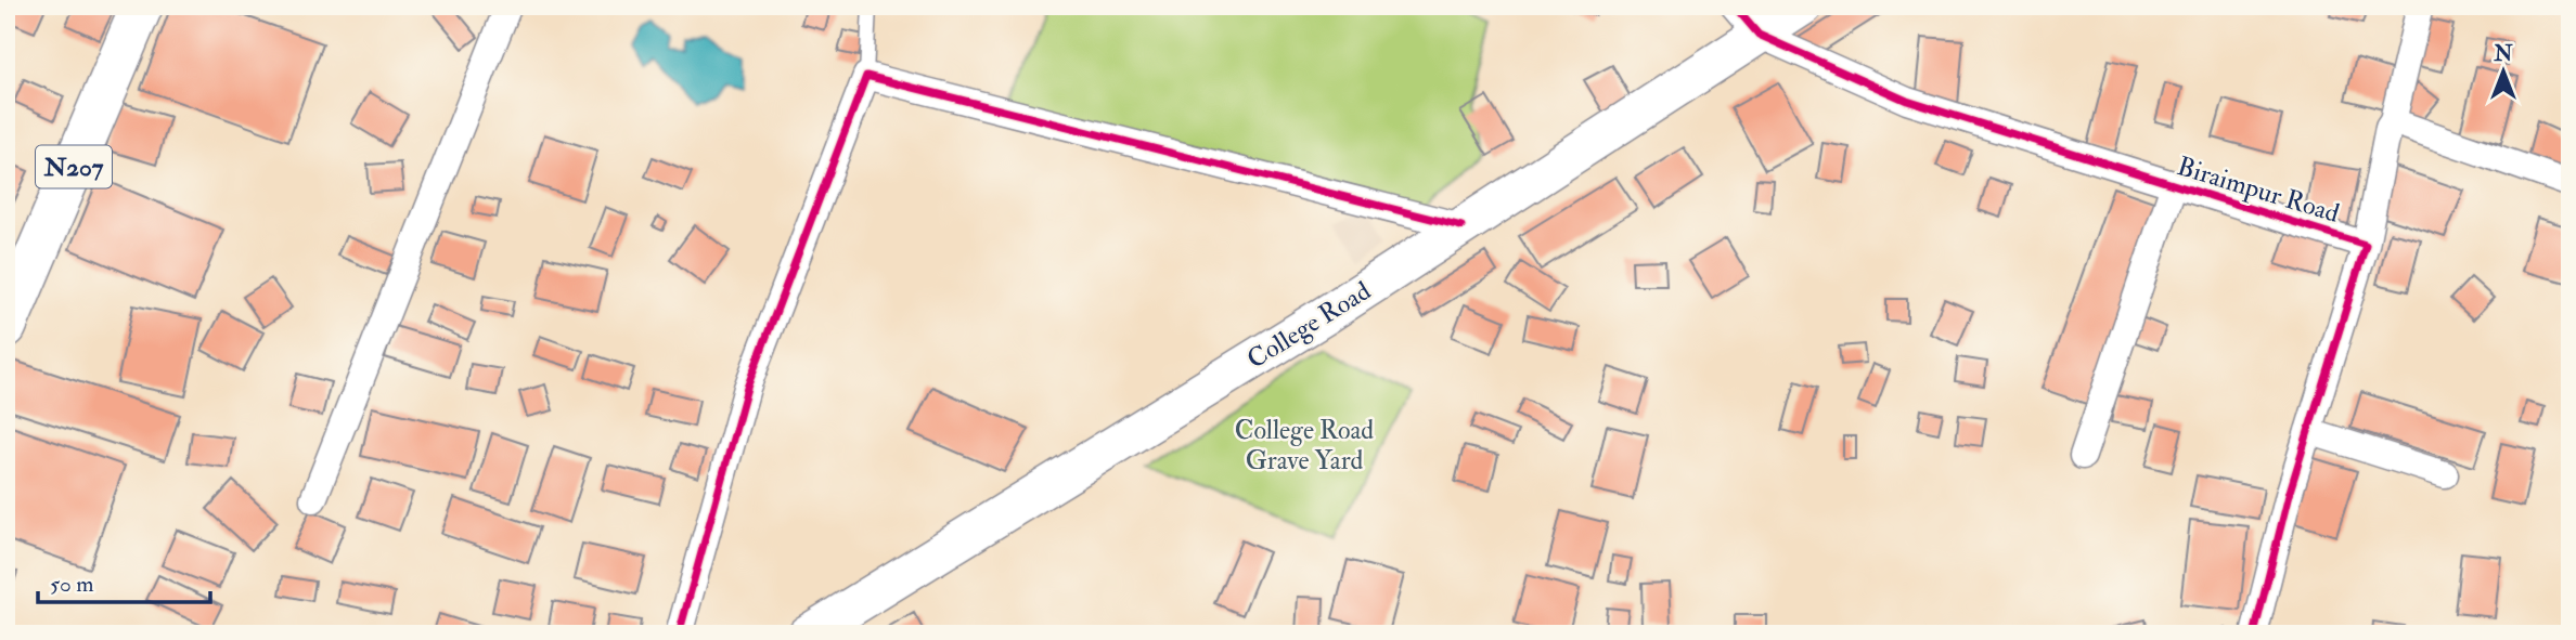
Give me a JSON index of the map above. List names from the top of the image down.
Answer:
{
  "streets": {
    "highway": ["N207"],
    "main road": ["College Road"],
    "street": ["Biraimpur Road"]
  },
  "crossings": [
    ["Biraimpur Road", "College Road"]
  ],
  "parks": ["College Road Grave Yard"],
  "scale_bar": "50 m",
  "north": "top"
}
